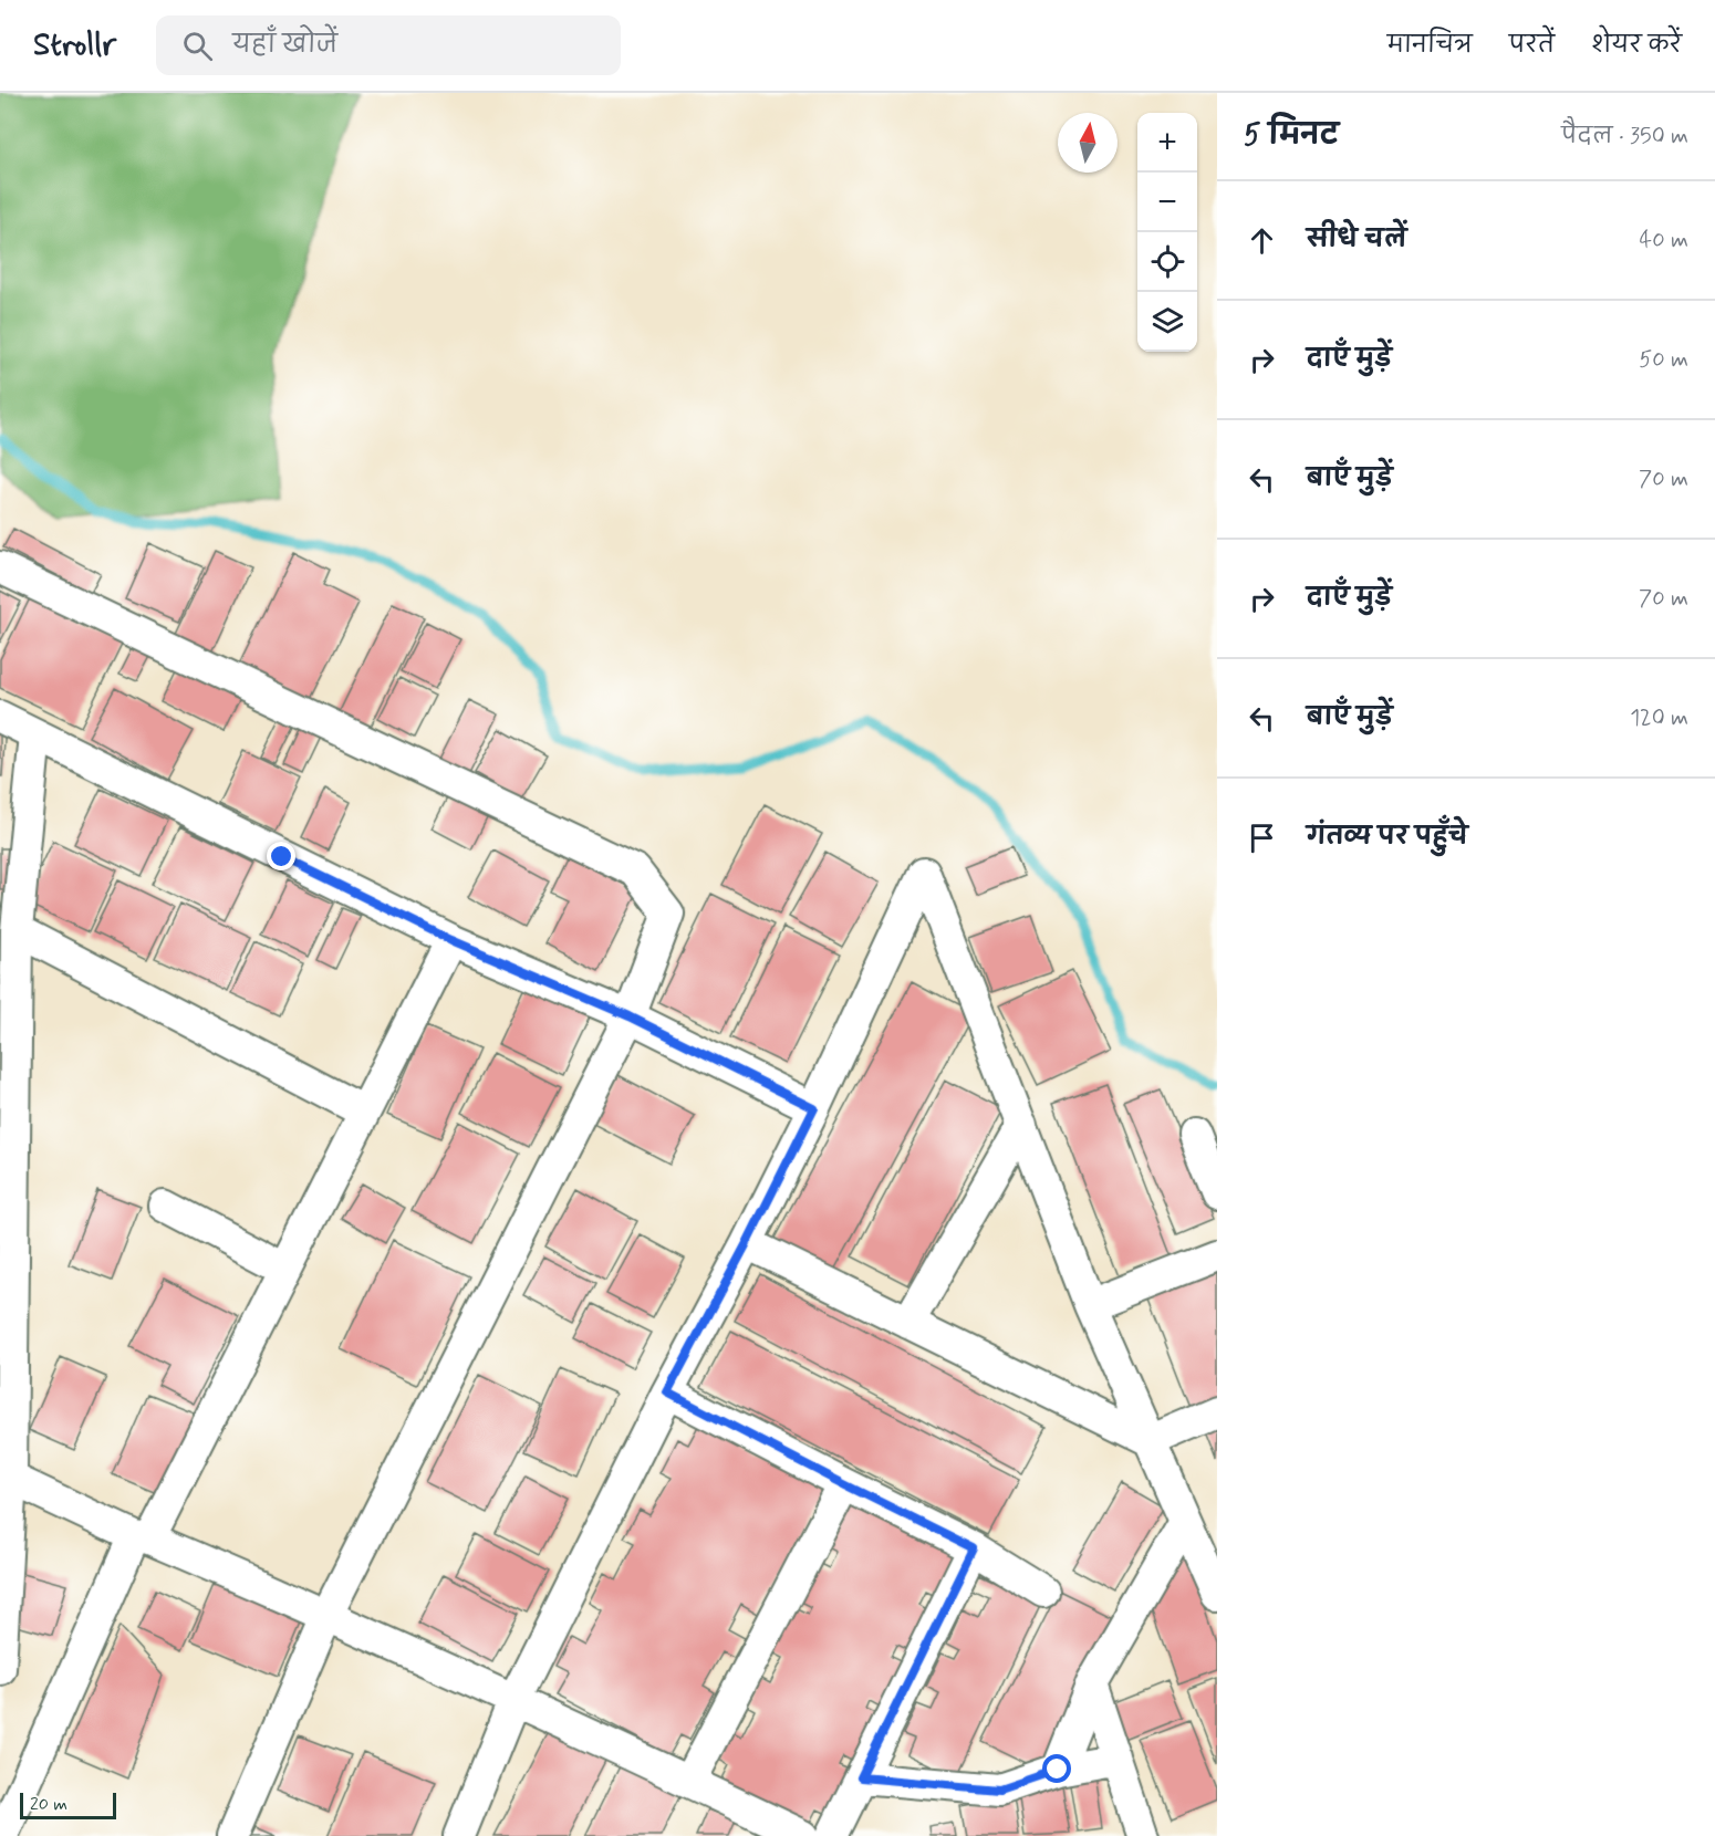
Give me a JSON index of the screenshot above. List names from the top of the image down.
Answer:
{
  "scale_bar": "20 m",
  "north": "top",
  "page": {
    "header": "Strollr",
    "search": "यहाँ खोजें",
    "nav": ["मानचित्र", "परतें", "शेयर करें"],
    "heading": ["5 मिनट", "पैदल · 350 m"],
    "map_buttons": ["+", "−"],
    "list": [
      ["सीधे चलें", "40 m"],
      ["दाएँ मुड़ें", "50 m"],
      ["बाएँ मुड़ें", "70 m"],
      ["दाएँ मुड़ें", "70 m"],
      ["बाएँ मुड़ें", "120 m"],
      "गंतव्य पर पहुँचे"
    ],
    "scale": "20 m"
  }
}
